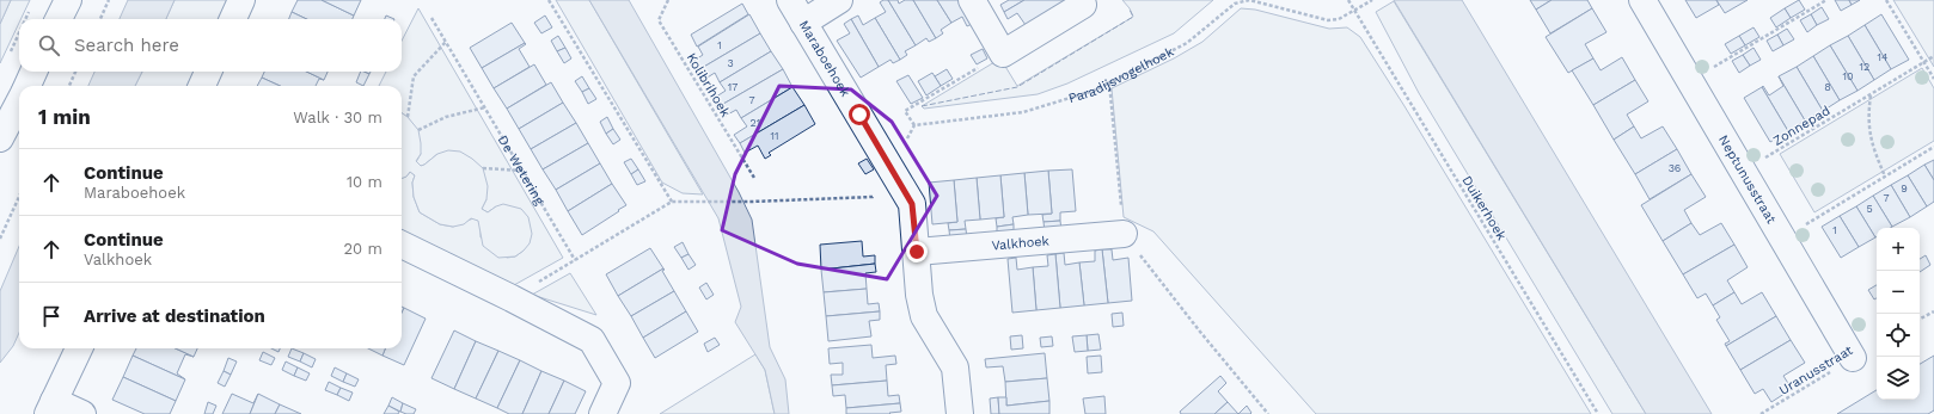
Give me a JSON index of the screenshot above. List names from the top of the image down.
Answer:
{
  "streets": {
    "street": ["Maraboehoek", "Neptunusstraat", "Valkhoek"],
    "path": [
      "Paradijsvogelhoek",
      "Kolibrihoek",
      "Zonnepad",
      "De Wetering",
      "Duikerhoek",
      "Uranusstraat"
    ]
  },
  "crossings": [
    ["Paradijsvogelhoek", "Duikerhoek"],
    ["Zonnepad", "Neptunusstraat"],
    ["Neptunusstraat", "Uranusstraat"]
  ],
  "house_numbers": [
    "1",
    "14",
    "3",
    "12",
    "10",
    "17",
    "8",
    "7",
    "21",
    "11",
    "36",
    "9",
    "7",
    "5",
    "1"
  ],
  "page": {
    "search": "Search here",
    "heading": ["1 min", "Walk · 30 m"],
    "list": [
      ["Continue", "Maraboehoek", "10 m"],
      ["Continue", "Valkhoek", "20 m"],
      "Arrive at destination"
    ],
    "map_buttons": ["+", "−"]
  }
}
